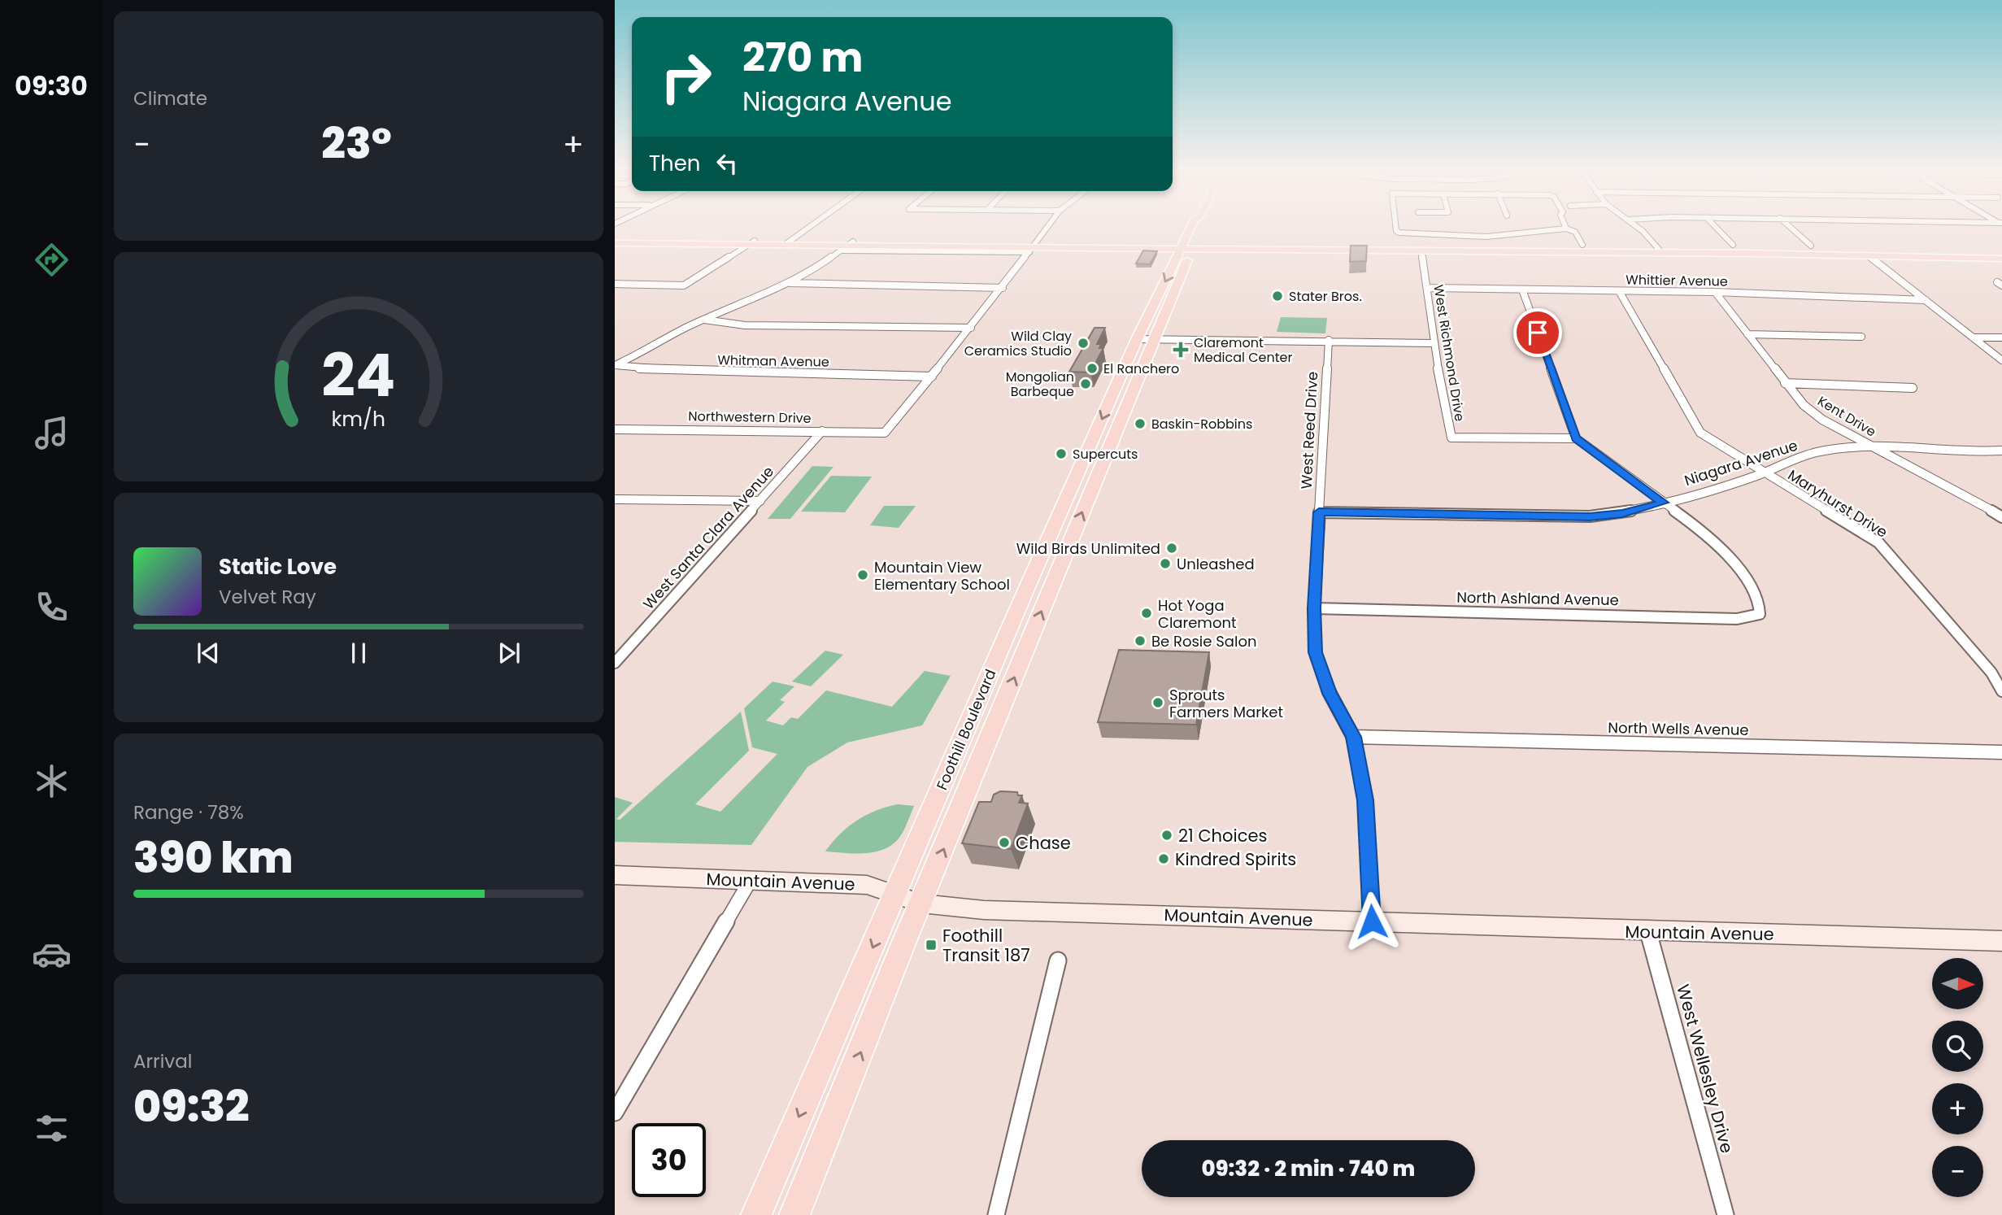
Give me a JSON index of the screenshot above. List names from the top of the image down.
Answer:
{
  "streets": {
    "main road": ["Foothill Boulevard", "Mountain Avenue"],
    "street": [
      "Whittier Avenue",
      "West Richmond Drive",
      "Whitman Avenue",
      "Kent Drive",
      "Northwestern Drive",
      "West Reed Drive",
      "Niagara Avenue",
      "Maryhurst Drive",
      "West Santa Clara Avenue",
      "North Ashland Avenue",
      "North Wells Avenue",
      "West Wellesley Drive"
    ]
  },
  "crossings": [
    ["Whittier Avenue", "West Richmond Drive"],
    ["Whittier Avenue", "Kent Drive"],
    ["Whittier Avenue", "Maryhurst Drive"],
    ["Whitman Avenue", "Northwestern Drive"],
    ["Kent Drive", "Niagara Avenue"],
    ["Northwestern Drive", "West Santa Clara Avenue"],
    ["West Reed Drive", "Niagara Avenue"],
    ["West Reed Drive", "North Ashland Avenue"],
    ["West Reed Drive", "North Wells Avenue"],
    ["West Reed Drive", "Mountain Avenue"],
    ["Niagara Avenue", "Maryhurst Drive"],
    ["Foothill Boulevard", "Mountain Avenue"],
    ["Mountain Avenue", "West Wellesley Drive"]
  ],
  "places": {
    "other": [
      "Stater Bros.",
      "Wild Clay Ceramics Studio",
      "El Ranchero",
      "Mongolian Barbeque",
      "Baskin-Robbins",
      "Supercuts",
      "Wild Birds Unlimited",
      "Unleashed",
      "Mountain View Elementary School",
      "Hot Yoga Claremont",
      "Be Rosie Salon",
      "Sprouts Farmers Market",
      "21 Choices",
      "Chase",
      "Kindred Spirits"
    ],
    "health": ["Claremont Medical Center"],
    "transit": ["Foothill Transit 187"]
  },
  "north": "right",
  "page": {
    "tabs": "09:30",
    "tile": [
      "Climate",
      ["Range · 78%", "390 km"],
      ["Arrival", "09:32"]
    ],
    "turn": ["270 m", "Niagara Avenue"],
    "heat": ["−", "23°", "+"],
    "then": "Then",
    "song": ["Static Love", "Velvet Ray"],
    "map_buttons": ["+", "−"],
    "limit": "30",
    "trip": "09:32 · 2 min · 740 m",
    "gauge": ["24", "km/h"]
  }
}
